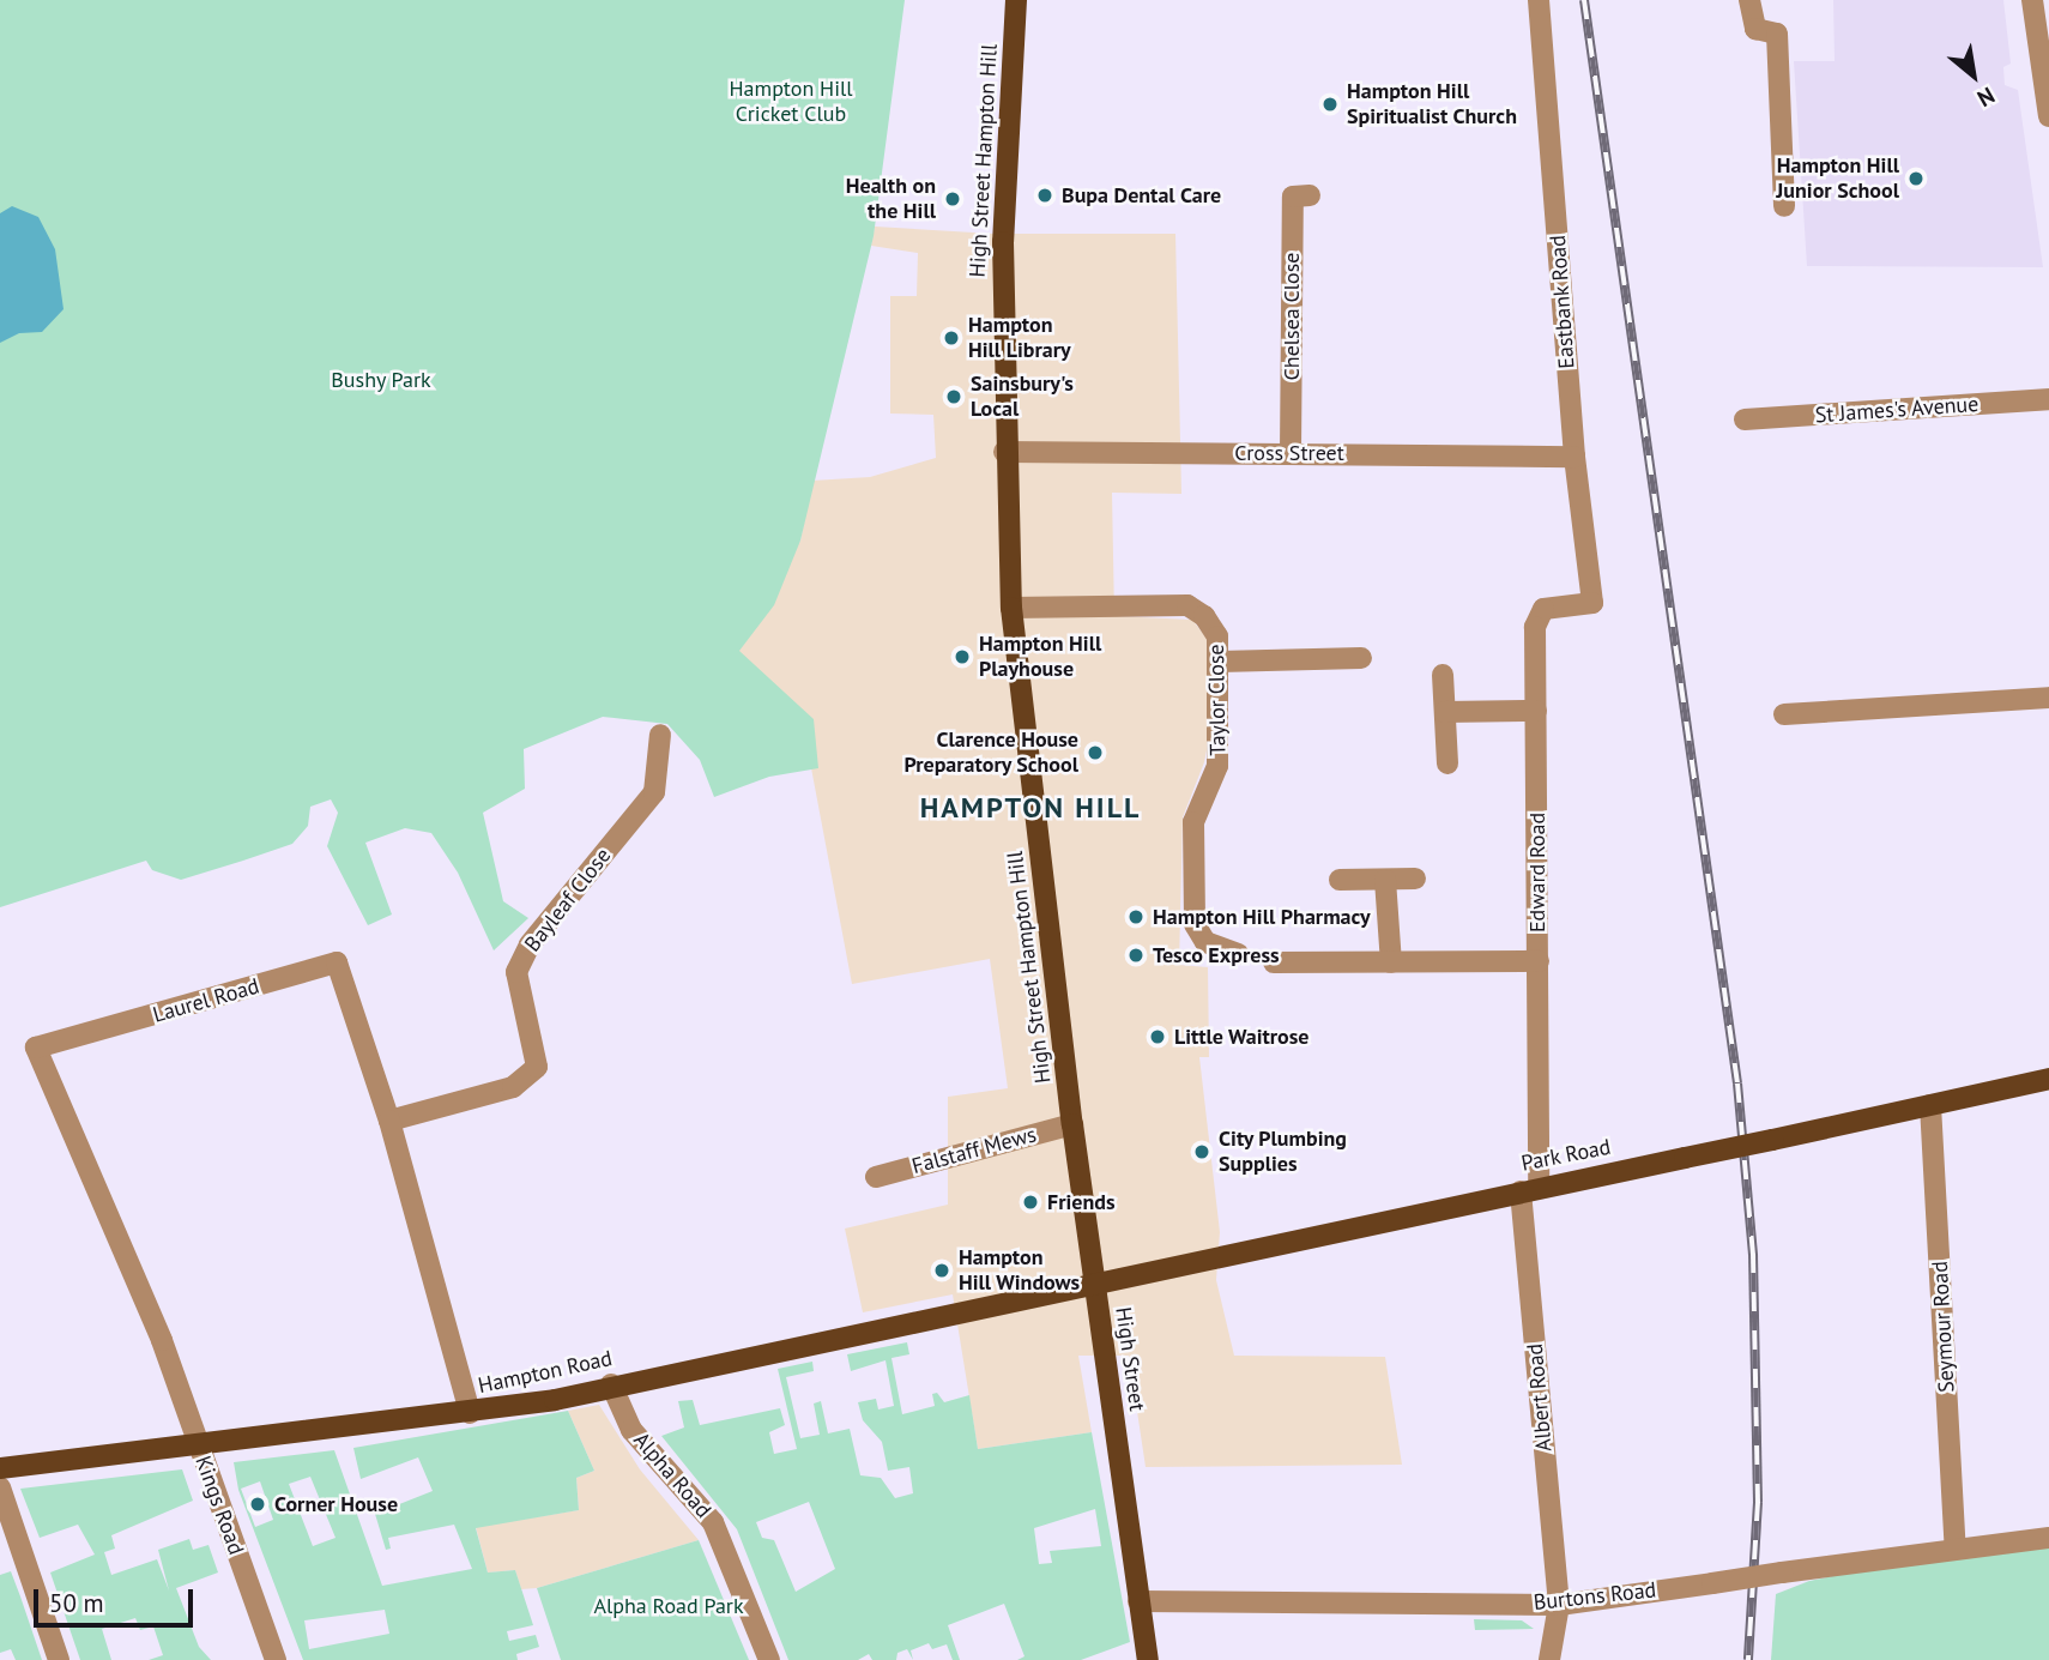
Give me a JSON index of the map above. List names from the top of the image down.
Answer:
{
  "streets": {
    "main road": [
      "High Street Hampton Hill",
      "Park Road",
      "High Street",
      "Hampton Road"
    ],
    "street": [
      "Eastbank Road",
      "Chelsea Close",
      "St James's Avenue",
      "Cross Street",
      "Taylor Close",
      "Edward Road",
      "Bayleaf Close",
      "Laurel Road",
      "Falstaff Mews",
      "Seymour Road",
      "Albert Road",
      "Alpha Road",
      "Kings Road",
      "Burtons Road"
    ]
  },
  "crossings": [
    ["High Street Hampton Hill", "Cross Street"],
    ["High Street Hampton Hill", "Taylor Close"],
    ["High Street Hampton Hill", "Falstaff Mews"],
    ["High Street Hampton Hill", "High Street"],
    ["Eastbank Road", "Cross Street"],
    ["Eastbank Road", "Edward Road"],
    ["Chelsea Close", "Cross Street"],
    ["Edward Road", "Park Road"],
    ["Edward Road", "Albert Road"],
    ["Bayleaf Close", "Laurel Road"],
    ["Laurel Road", "Hampton Road"],
    ["Laurel Road", "Kings Road"],
    ["Falstaff Mews", "High Street"],
    ["Park Road", "Seymour Road"],
    ["Park Road", "High Street"],
    ["Park Road", "Hampton Road"],
    ["Park Road", "Albert Road"],
    ["Seymour Road", "Burtons Road"],
    ["High Street", "Hampton Road"],
    ["High Street", "Burtons Road"],
    ["Hampton Road", "Alpha Road"],
    ["Hampton Road", "Kings Road"],
    ["Albert Road", "Burtons Road"]
  ],
  "districts": ["HAMPTON HILL"],
  "parks": ["Hampton Hill Cricket Club", "Bushy Park", "Alpha Road Park"],
  "places": [
    "Hampton Hill Spiritualist Church",
    "Hampton Hill Junior School",
    "Bupa Dental Care",
    "Health on the Hill",
    "Hampton Hill Library",
    "Sainsbury's Local",
    "Hampton Hill Playhouse",
    "Clarence House Preparatory School",
    "Hampton Hill Pharmacy",
    "Tesco Express",
    "Little Waitrose",
    "City Plumbing Supplies",
    "Friends",
    "Hampton Hill Windows",
    "Corner House"
  ],
  "scale_bar": "50 m",
  "north": "bottom right"
}
